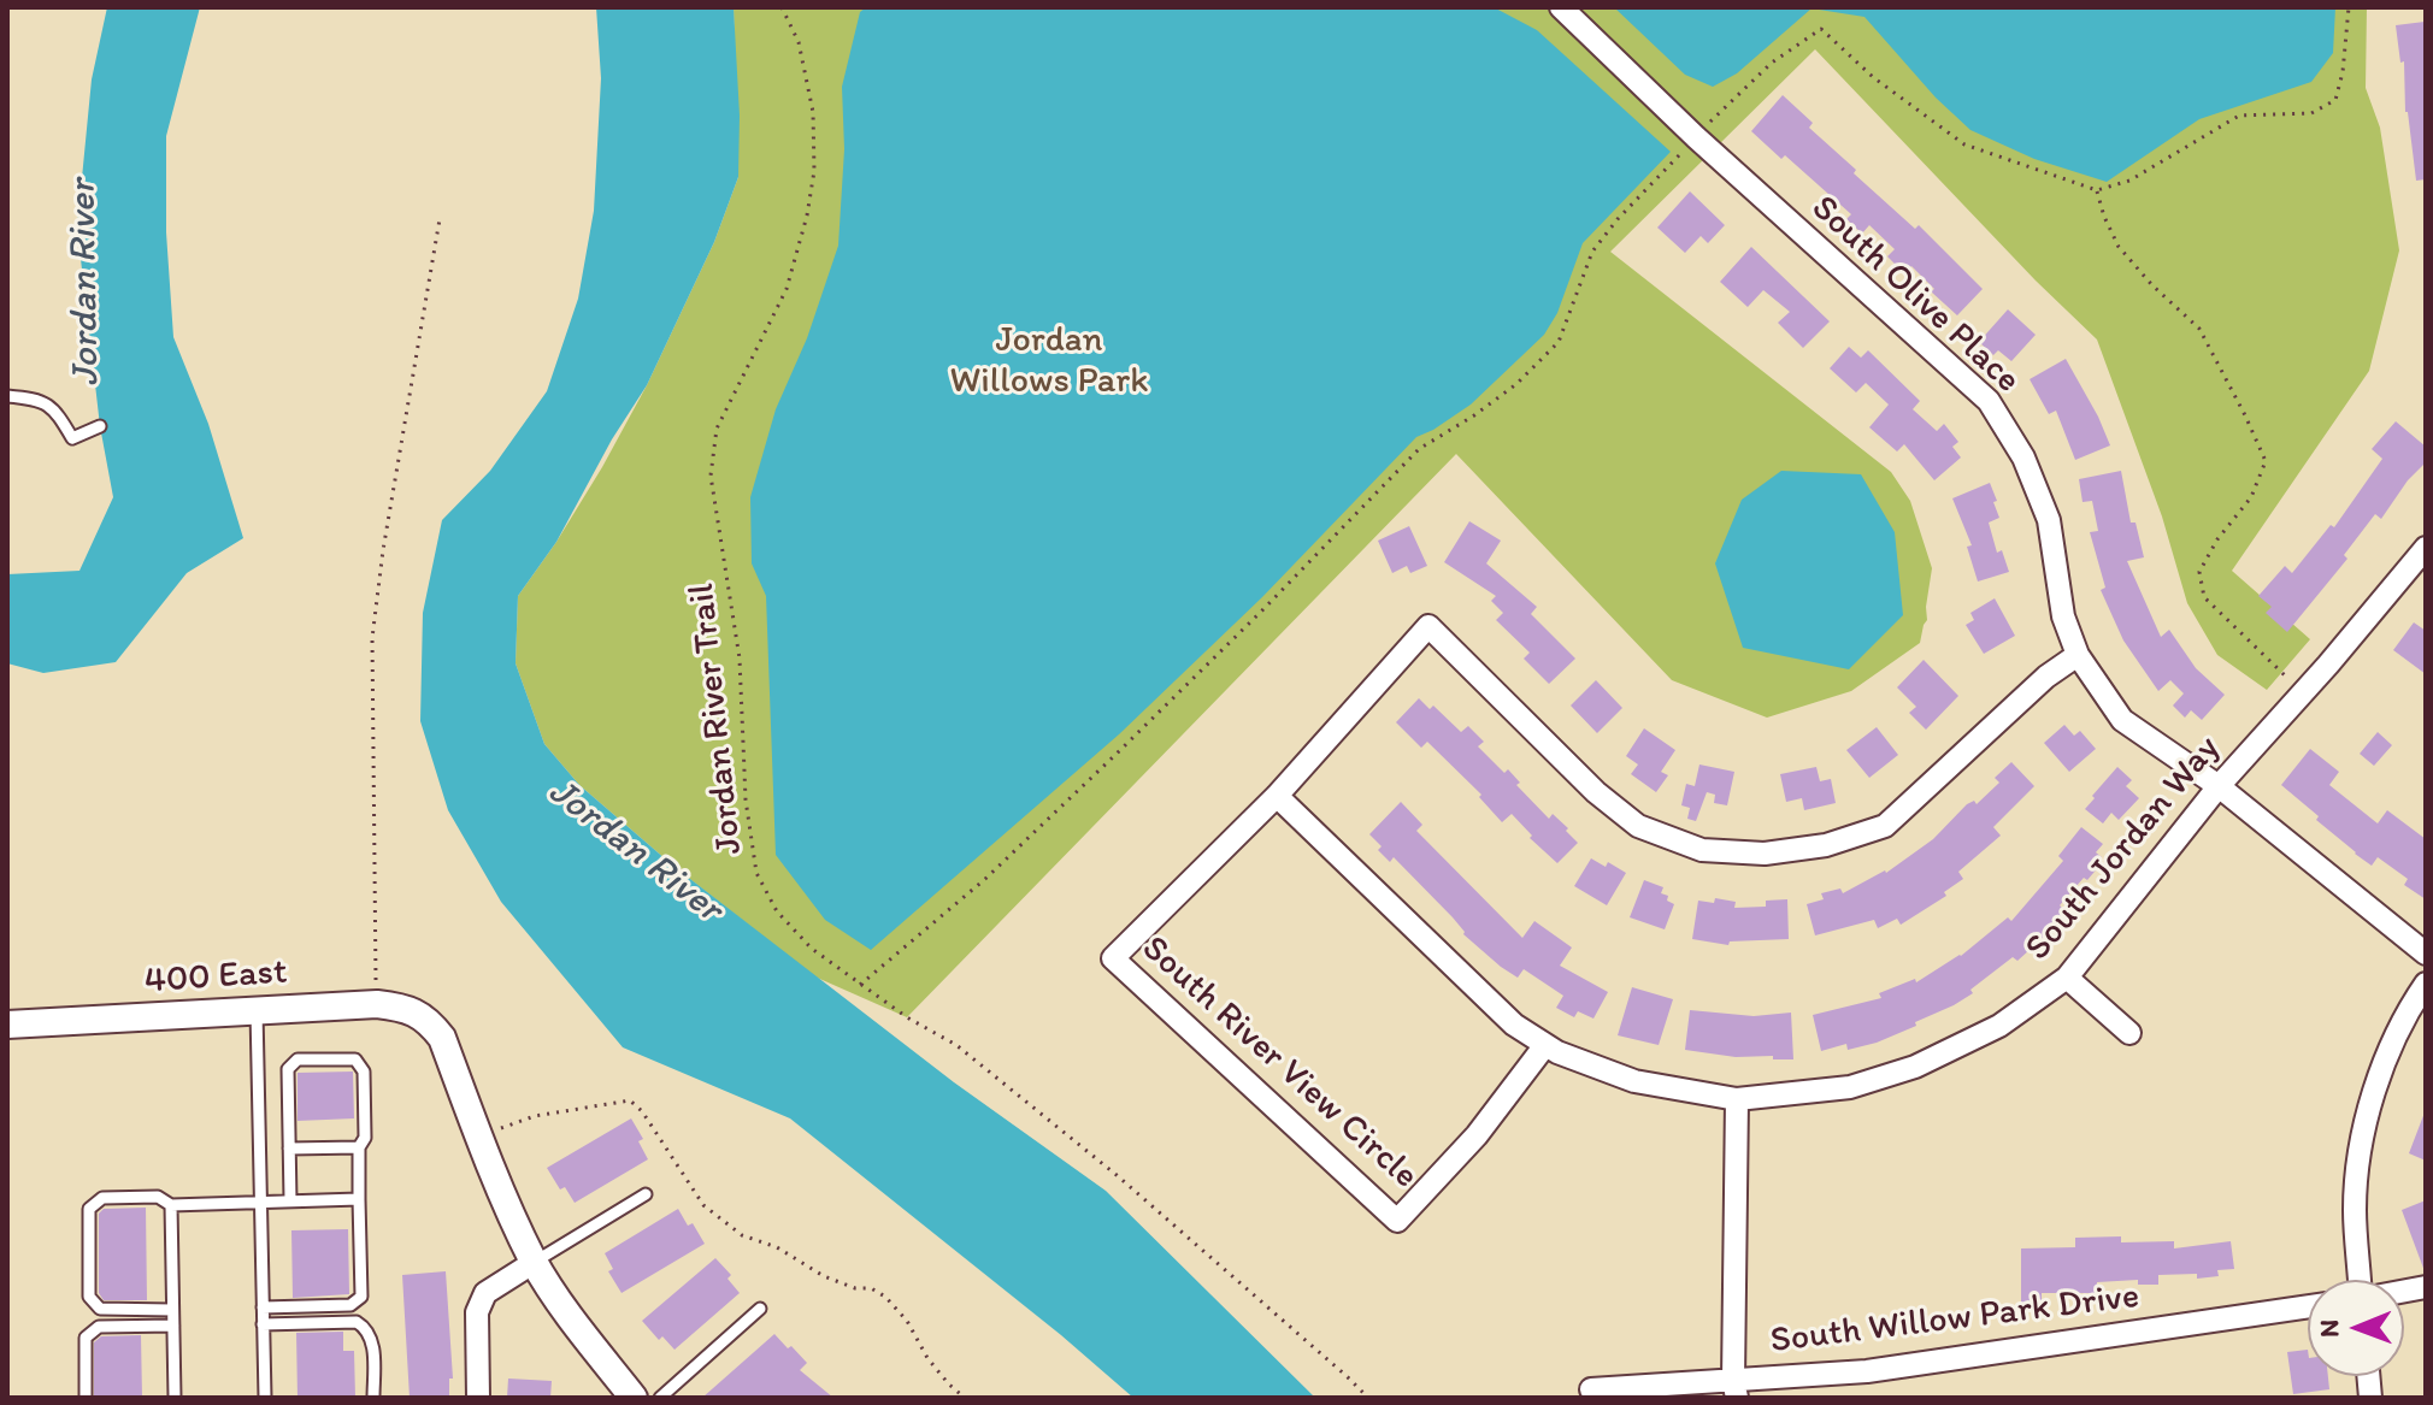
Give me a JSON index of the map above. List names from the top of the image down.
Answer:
{
  "streets": {
    "street": [
      "South Olive Place",
      "South Jordan Way",
      "400 East",
      "South River View Circle",
      "South Willow Park Drive"
    ],
    "path": ["Jordan River Trail"]
  },
  "crossings": [
    ["South Olive Place", "South Jordan Way"],
    ["South Olive Place", "South River View Circle"],
    ["South Jordan Way", "South River View Circle"]
  ],
  "water": ["Jordan River"],
  "parks": ["Jordan Willows Park"],
  "north": "left"
}
